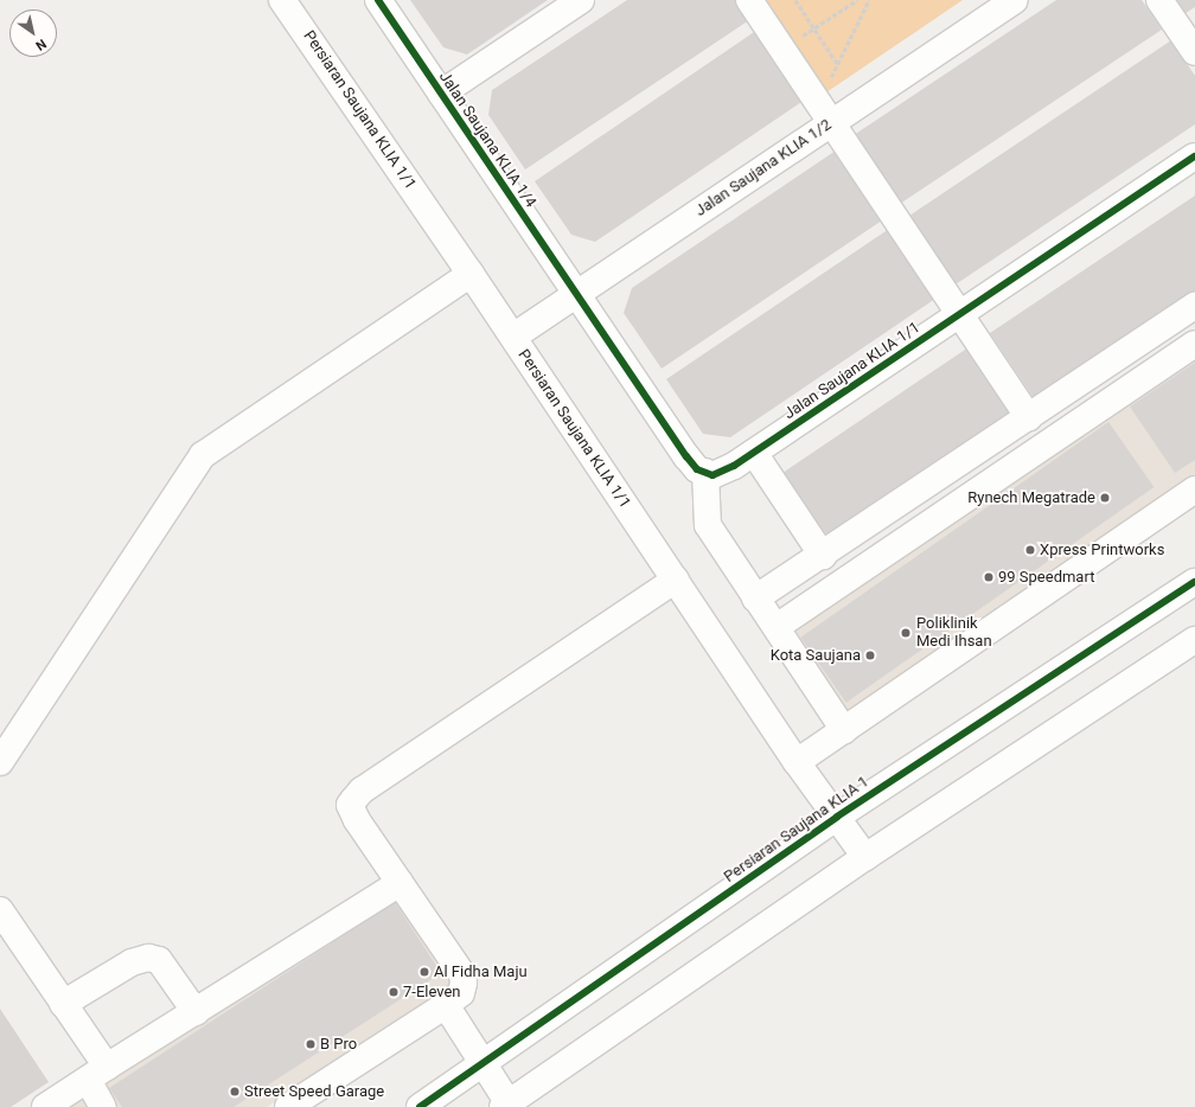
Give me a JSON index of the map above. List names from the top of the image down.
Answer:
{
  "streets": {
    "street": [
      "Persiaran Saujana KLIA 1/1",
      "Jalan Saujana KLIA 1/4",
      "Jalan Saujana KLIA 1/2",
      "Jalan Saujana KLIA 1/1",
      "Persiaran Saujana KLIA 1"
    ]
  },
  "crossings": [
    ["Persiaran Saujana KLIA 1/1", "Jalan Saujana KLIA 1/2"],
    ["Persiaran Saujana KLIA 1/1", "Persiaran Saujana KLIA 1"],
    ["Jalan Saujana KLIA 1/4", "Jalan Saujana KLIA 1/2"]
  ],
  "places": [
    "Rynech Megatrade",
    "Xpress Printworks",
    "99 Speedmart",
    "Poliklinik Medi Ihsan",
    "Kota Saujana",
    "Al Fidha Maju",
    "7-Eleven",
    "B Pro",
    "Street Speed Garage"
  ],
  "north": "bottom right"
}
